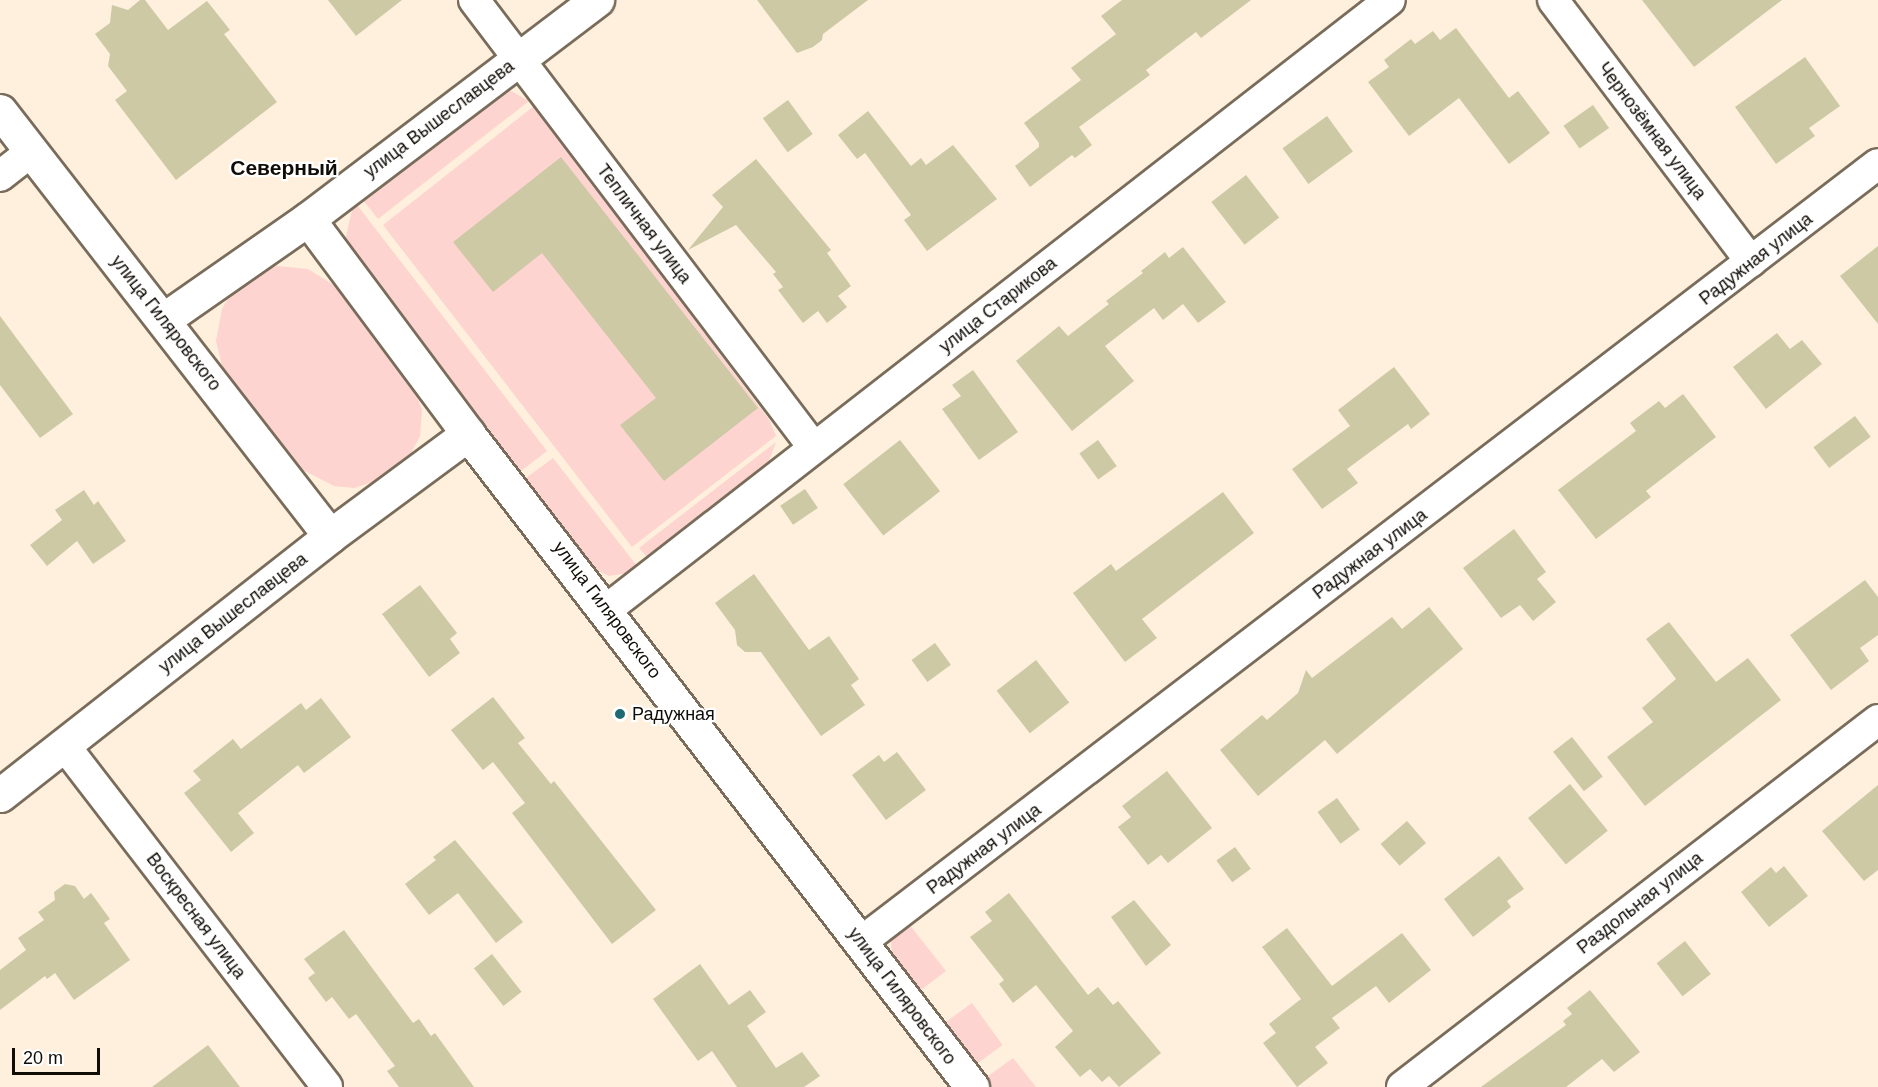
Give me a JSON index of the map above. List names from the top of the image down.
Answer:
{
  "streets": {
    "street": [
      "улица Вышеславцева",
      "Чернозёмная улица",
      "Тепличная улица",
      "Радужная улица",
      "улица Старикова",
      "улица Гиляровского",
      "Раздольная улица",
      "Воскресная улица"
    ]
  },
  "crossings": [
    ["улица Вышеславцева", "Тепличная улица"],
    ["улица Вышеславцева", "улица Гиляровского"],
    ["улица Вышеславцева", "Воскресная улица"],
    ["Чернозёмная улица", "Радужная улица"],
    ["Тепличная улица", "улица Старикова"],
    ["Радужная улица", "улица Гиляровского"],
    ["улица Старикова", "улица Гиляровского"]
  ],
  "districts": ["Северный"],
  "places": ["Радужная"],
  "scale_bar": "20 m"
}
